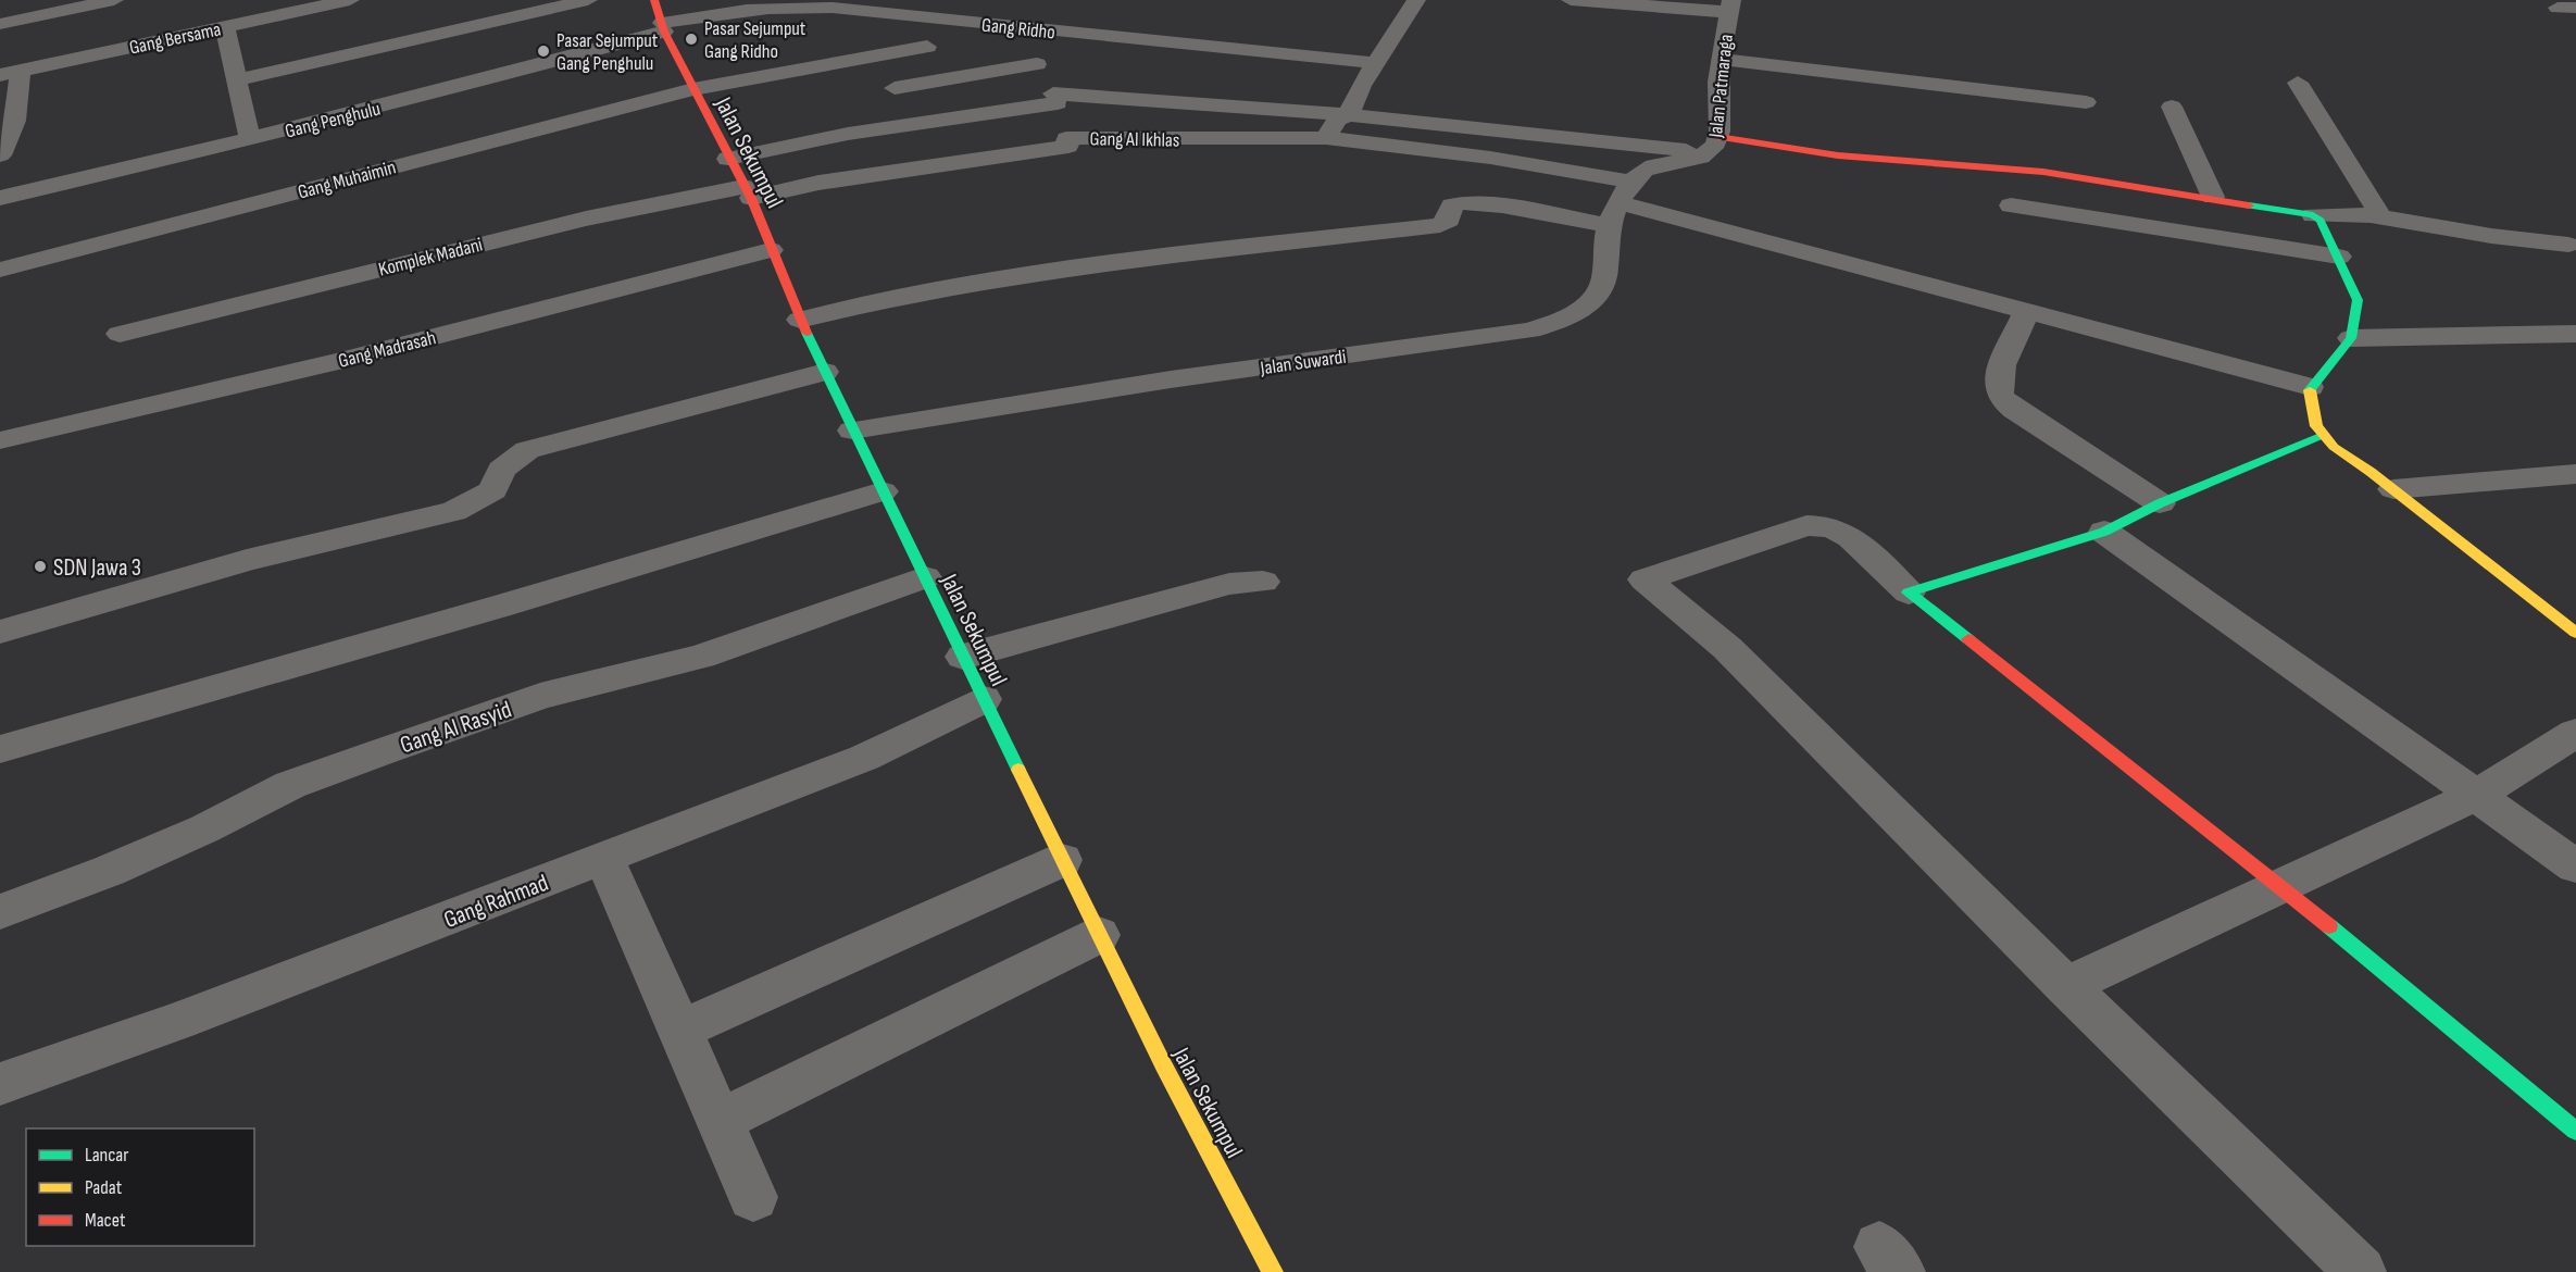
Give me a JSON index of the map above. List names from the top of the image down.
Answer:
{
  "streets": {
    "street": [
      "Gang Ridho",
      "Gang Bersama",
      "Jalan Patmaraga",
      "Gang Penghulu",
      "Gang Al Ikhlas",
      "Jalan Sekumpul",
      "Gang Muhaimin",
      "Komplek Madani",
      "Gang Madrasah",
      "Jalan Suwardi",
      "Gang Al Rasyid",
      "Gang Rahmad"
    ]
  },
  "crossings": [
    ["Gang Ridho", "Gang Penghulu"],
    ["Gang Ridho", "Jalan Sekumpul"],
    ["Gang Penghulu", "Jalan Sekumpul"],
    ["Gang Al Ikhlas", "Jalan Sekumpul"],
    ["Gang Al Ikhlas", "Komplek Madani"],
    ["Gang Al Ikhlas", "Jalan Suwardi"],
    ["Jalan Sekumpul", "Gang Muhaimin"],
    ["Jalan Sekumpul", "Komplek Madani"],
    ["Jalan Sekumpul", "Gang Madrasah"],
    ["Jalan Sekumpul", "Jalan Suwardi"],
    ["Jalan Sekumpul", "Gang Al Rasyid"],
    ["Jalan Sekumpul", "Gang Rahmad"]
  ],
  "places": ["Pasar Sejumput Gang Ridho", "Pasar Sejumput Gang Penghulu", "SDN Jawa 3"],
  "legend": ["Lancar", "Padat", "Macet"]
}
